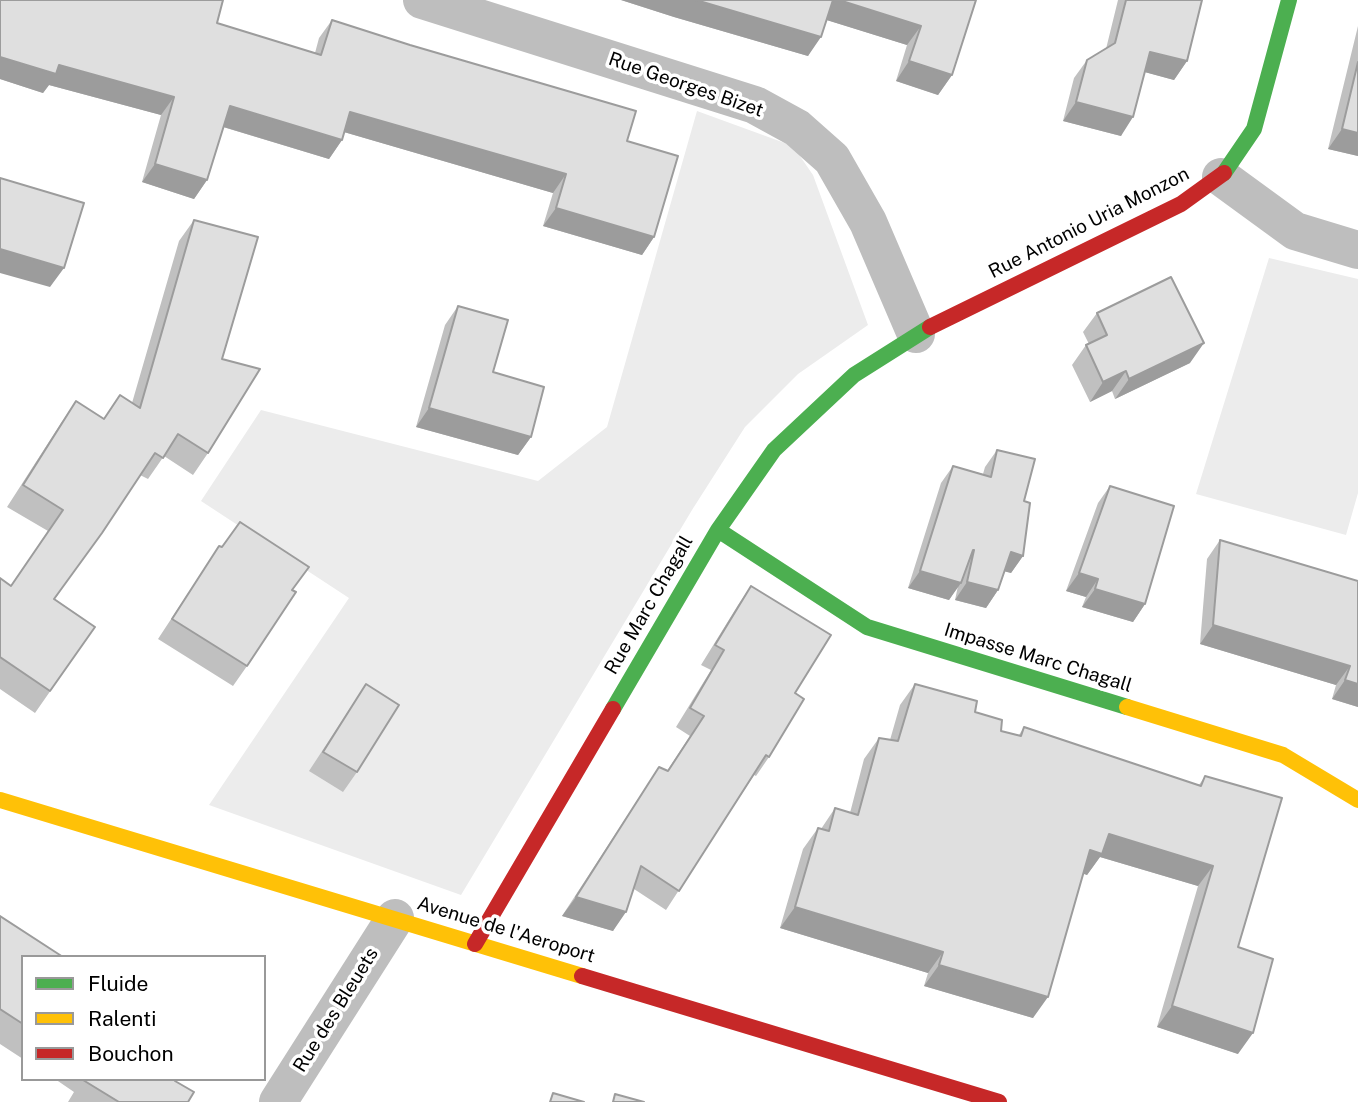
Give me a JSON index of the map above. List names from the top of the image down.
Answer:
{
  "streets": {
    "street": [
      "Rue Georges Bizet",
      "Rue Antonio Uria Monzon",
      "Rue Marc Chagall",
      "Impasse Marc Chagall",
      "Avenue de l'Aeroport",
      "Rue des Bleuets"
    ]
  },
  "crossings": [
    ["Rue Georges Bizet", "Rue Antonio Uria Monzon"],
    ["Rue Georges Bizet", "Rue Marc Chagall"],
    ["Rue Antonio Uria Monzon", "Rue Marc Chagall"],
    ["Rue Marc Chagall", "Impasse Marc Chagall"],
    ["Rue Marc Chagall", "Avenue de l'Aeroport"],
    ["Avenue de l'Aeroport", "Rue des Bleuets"]
  ],
  "legend": ["Fluide", "Ralenti", "Bouchon"]
}
